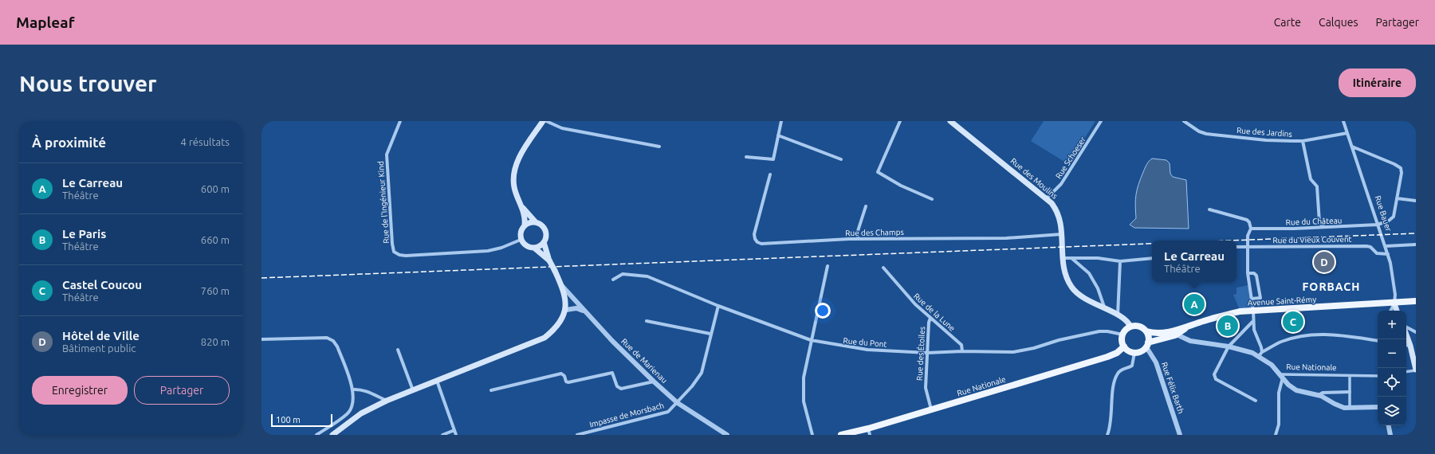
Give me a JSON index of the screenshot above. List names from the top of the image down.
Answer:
{
  "streets": {
    "main road": [
      "Rue des Moulins",
      "Rue Bauer",
      "Avenue Saint-Rémy",
      "Rue Nationale"
    ],
    "street": [
      "Rue des Jardins",
      "Rue Schoeser",
      "Rue de l'Ingénieur Kind",
      "Rue du Château",
      "Rue des Champs",
      "Rue du Vieux Couvent",
      "Rue de la Lune",
      "Rue du Pont",
      "Rue des Étoiles",
      "Rue de Marienau",
      "Rue Félix Barth",
      "Impasse de Morsbach"
    ]
  },
  "crossings": [
    ["Rue des Jardins", "Rue Bauer"],
    ["Rue Schoeser", "Rue des Moulins"],
    ["Rue des Moulins", "Rue des Champs"],
    ["Rue des Moulins", "Avenue Saint-Rémy"],
    ["Rue des Moulins", "Rue du Pont"],
    ["Rue des Moulins", "Rue Nationale"],
    ["Rue des Moulins", "Rue Félix Barth"],
    ["Rue Bauer", "Rue du Château"],
    ["Rue Bauer", "Rue du Vieux Couvent"],
    ["Rue Bauer", "Avenue Saint-Rémy"],
    ["Avenue Saint-Rémy", "Rue du Pont"],
    ["Avenue Saint-Rémy", "Rue Nationale"],
    ["Avenue Saint-Rémy", "Rue Félix Barth"],
    ["Rue de la Lune", "Rue du Pont"],
    ["Rue de la Lune", "Rue des Étoiles"],
    ["Rue du Pont", "Rue des Étoiles"],
    ["Rue du Pont", "Rue Nationale"],
    ["Rue du Pont", "Rue Félix Barth"],
    ["Rue des Étoiles", "Rue Nationale"],
    ["Rue de Marienau", "Impasse de Morsbach"],
    ["Rue Nationale", "Rue Félix Barth"]
  ],
  "districts": ["FORBACH"],
  "scale_bar": "100 m",
  "page": {
    "header": "Mapleaf",
    "nav": ["Carte", "Calques", "Partager"],
    "buttons": [
      "Itinéraire",
      ["Enregistrer", "Partager"]
    ],
    "title": "Nous trouver",
    "heading": ["À proximité", "4 résultats"],
    "list": [
      {
        "mark": "A",
        "name": "Le Carreau",
        "note": "Théâtre",
        "value": "600 m"
      },
      {
        "mark": "B",
        "name": "Le Paris",
        "note": "Théâtre",
        "value": "660 m"
      },
      {
        "mark": "C",
        "name": "Castel Coucou",
        "note": "Théâtre",
        "value": "760 m"
      },
      {
        "mark": "D",
        "name": "Hôtel de Ville",
        "note": "Bâtiment public",
        "value": "820 m"
      }
    ],
    "popup": ["Le Carreau", "Théâtre"],
    "pins": [
      "D",
      "A",
      "C",
      "B"
    ],
    "map_buttons": ["+", "−"],
    "scale": "100 m"
  }
}
